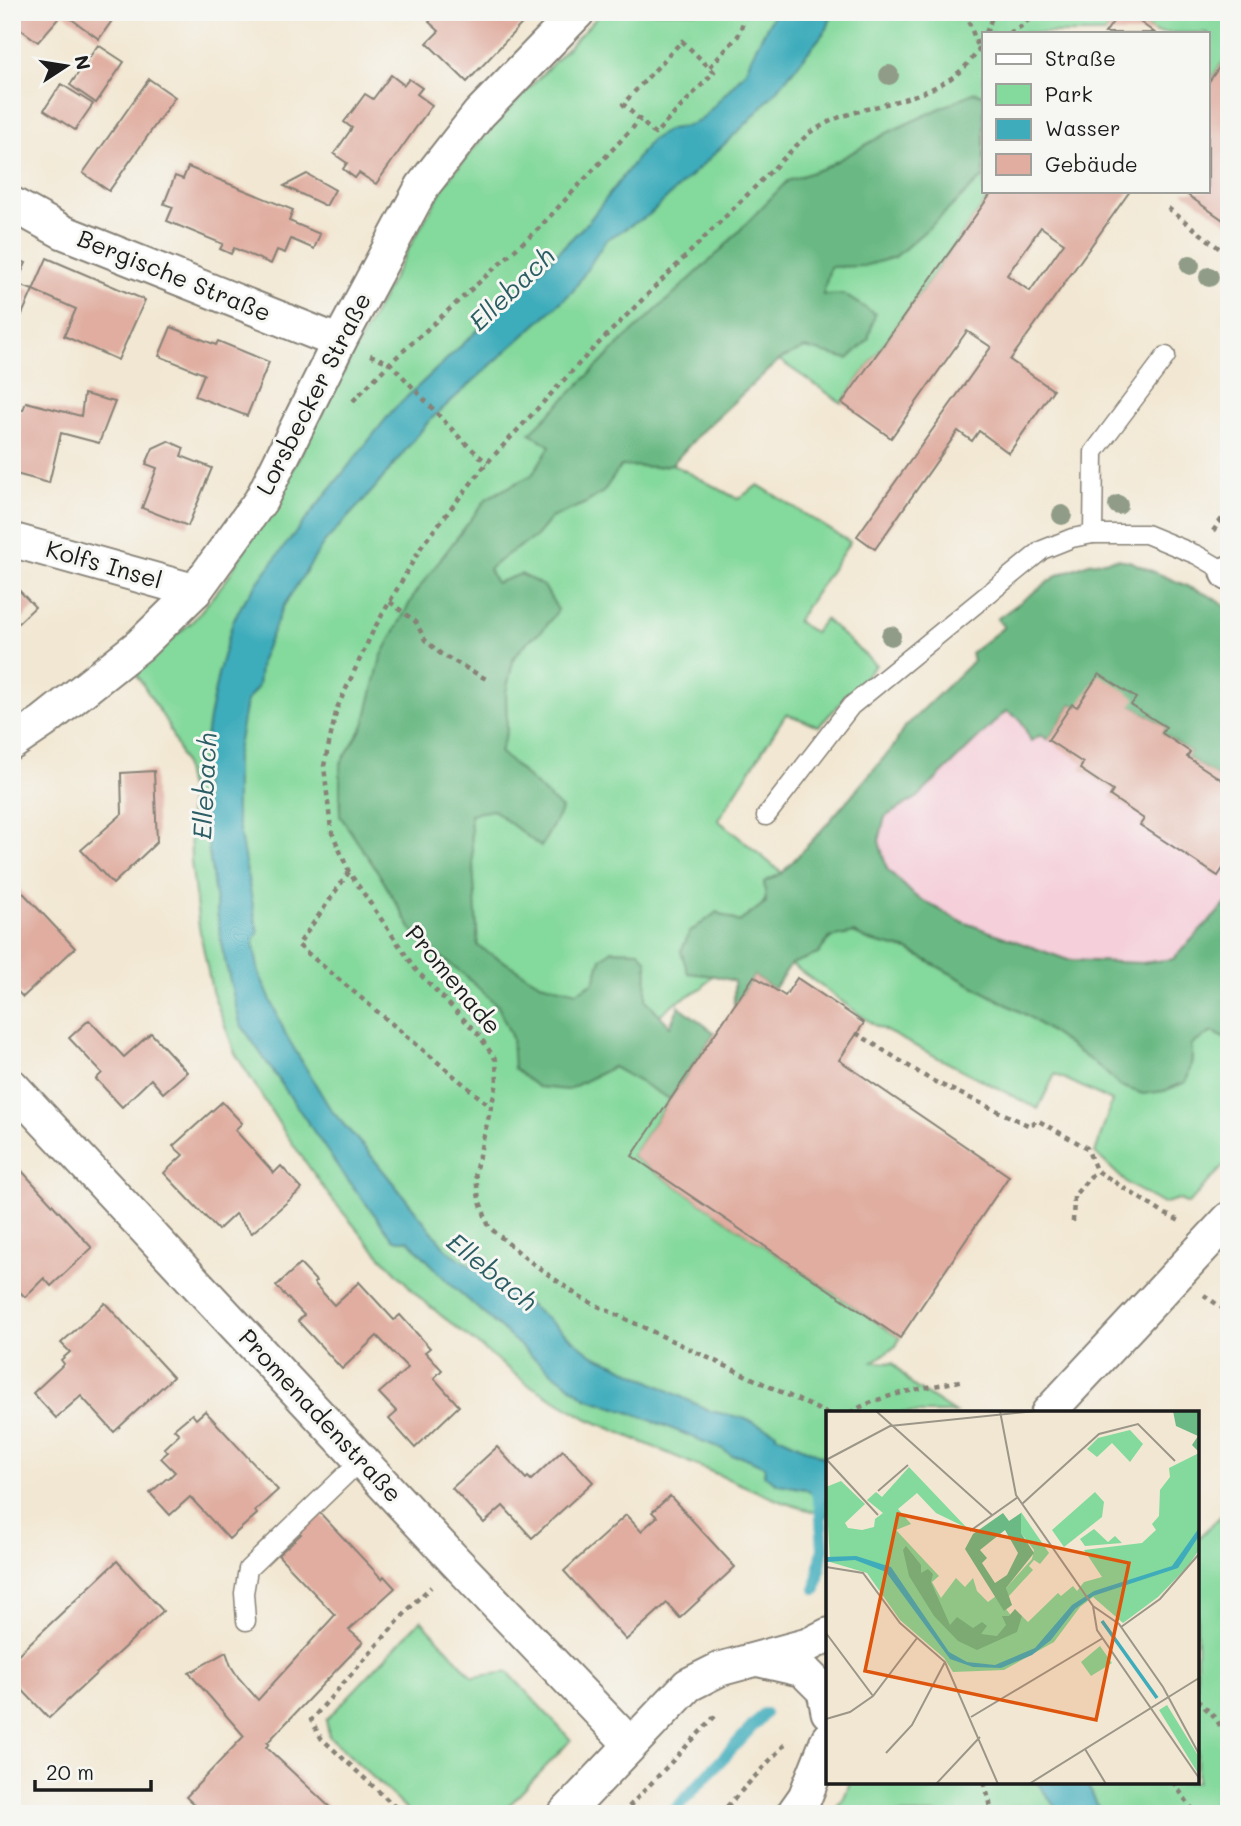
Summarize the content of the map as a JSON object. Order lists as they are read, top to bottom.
{
  "streets": {
    "street": [
      "Bergische Straße",
      "Lorsbecker Straße",
      "Kolfs Insel",
      "Promenadenstraße"
    ],
    "path": ["Promenade"]
  },
  "crossings": [
    ["Bergische Straße", "Lorsbecker Straße"],
    ["Lorsbecker Straße", "Kolfs Insel"]
  ],
  "water": ["Ellebach"],
  "legend": [
    "Straße",
    "Park",
    "Wasser",
    "Gebäude"
  ],
  "scale_bar": "20 m",
  "north": "right"
}
